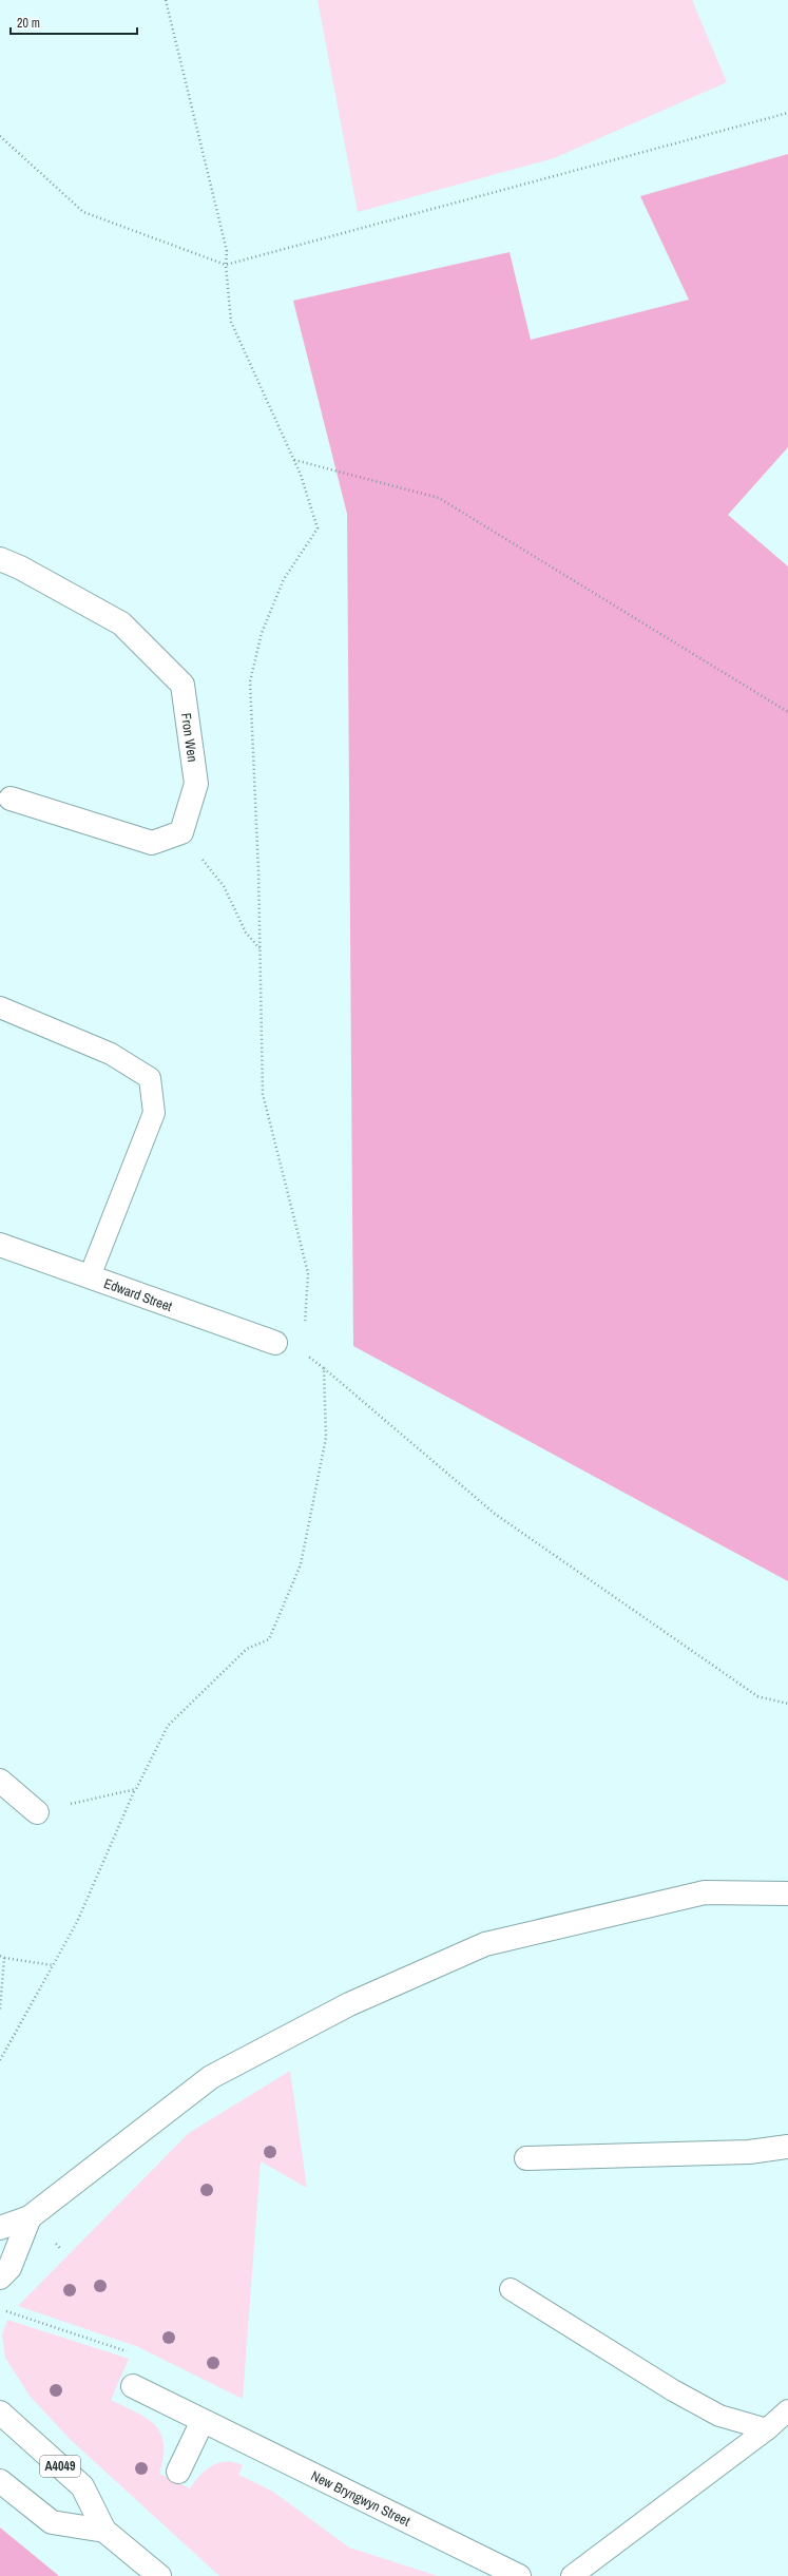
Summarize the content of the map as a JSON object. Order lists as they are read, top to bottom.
{
  "streets": {
    "street": [
      "Fron Wen",
      "Edward Street",
      "A4049",
      "New Bryngwyn Street"
    ]
  },
  "scale_bar": "20 m"
}
